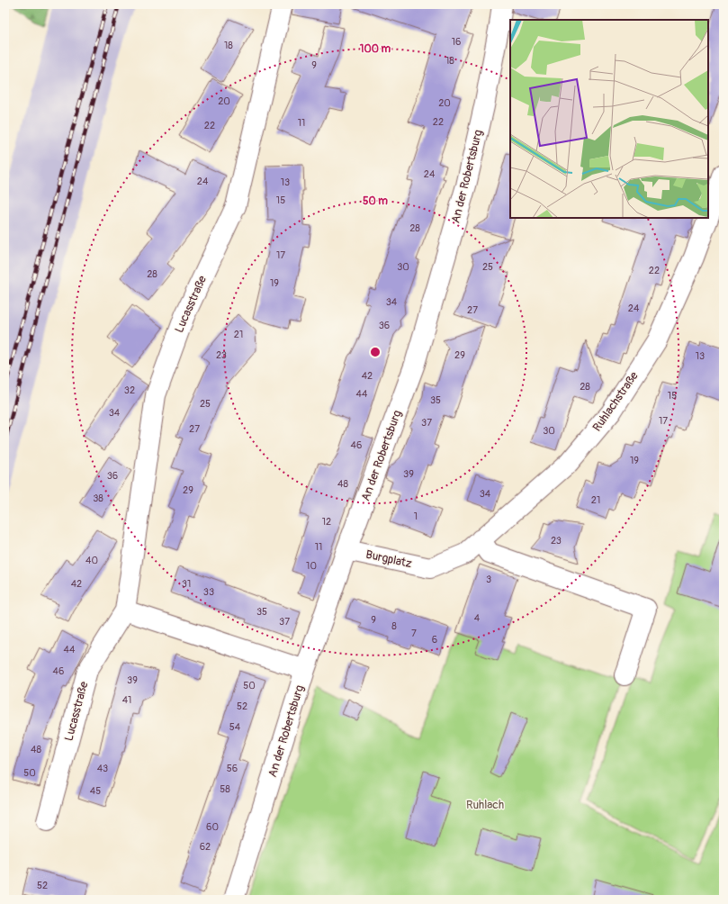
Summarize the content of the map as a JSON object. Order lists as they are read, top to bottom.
{
  "streets": {
    "street": [
      "An der Robertsburg",
      "Lucasstraße",
      "Ruhlachstraße",
      "Burgplatz"
    ]
  },
  "crossings": [
    ["An der Robertsburg", "Burgplatz"],
    ["Ruhlachstraße", "Burgplatz"]
  ],
  "parks": ["Ruhlach"],
  "house_numbers": [
    "16",
    "18",
    "18",
    "9",
    "20",
    "20",
    "22",
    "11",
    "22",
    "24",
    "24",
    "13",
    "15",
    "28",
    "17",
    "30",
    "25",
    "22",
    "28",
    "19",
    "34",
    "24",
    "27",
    "36",
    "21",
    "23",
    "29",
    "13",
    "42",
    "28",
    "32",
    "44",
    "15",
    "35",
    "25",
    "34",
    "17",
    "37",
    "27",
    "30",
    "46",
    "19",
    "39",
    "36",
    "48",
    "29",
    "34",
    "38",
    "21",
    "1",
    "12",
    "23",
    "11",
    "40",
    "10",
    "3",
    "42",
    "31",
    "33",
    "35",
    "4",
    "9",
    "37",
    "8",
    "7",
    "6",
    "44",
    "46",
    "39",
    "50",
    "41",
    "52",
    "54",
    "48",
    "43",
    "56",
    "50",
    "58",
    "45",
    "60",
    "62",
    "52"
  ],
  "rings": ["100 m", "50 m"]
}
